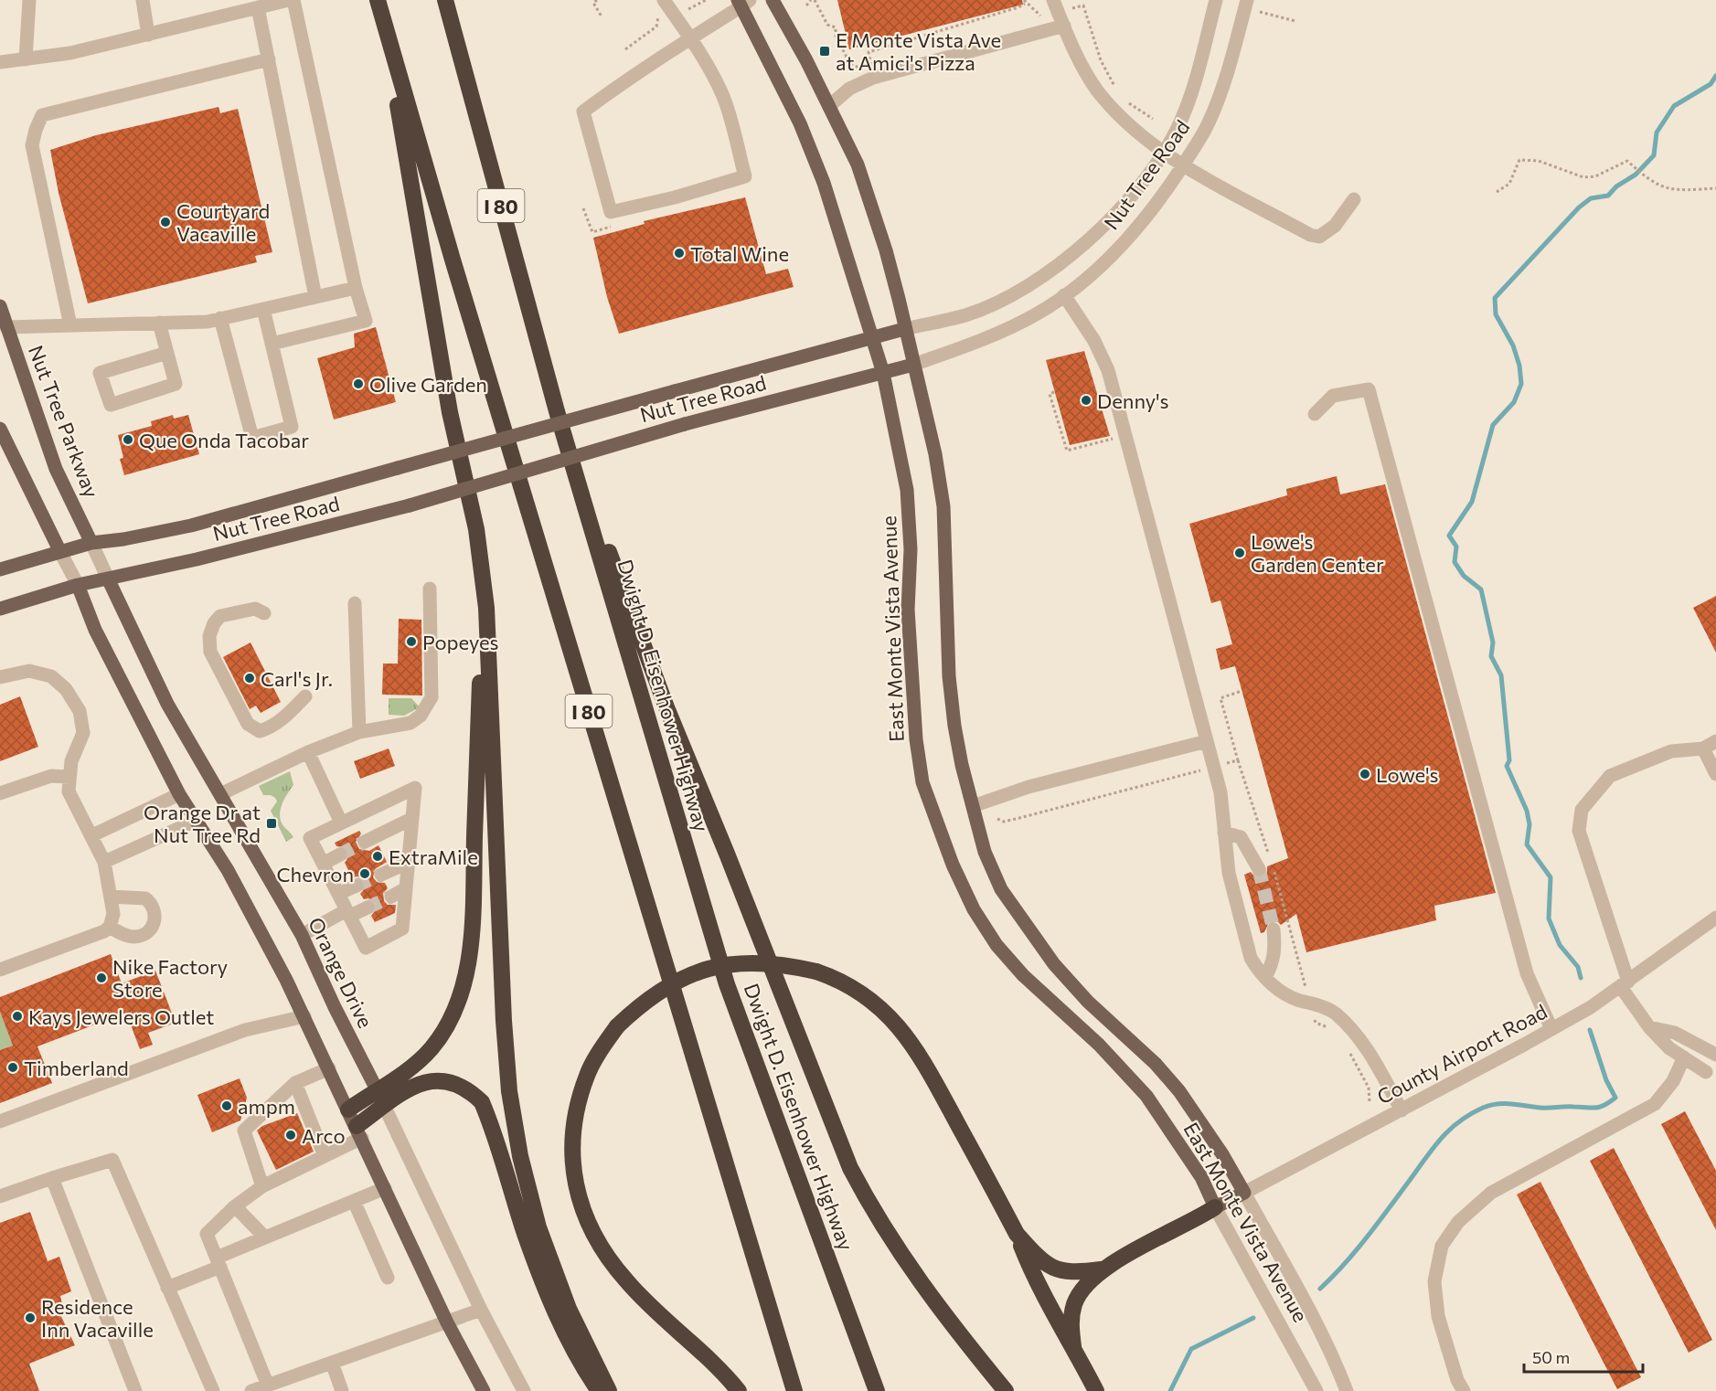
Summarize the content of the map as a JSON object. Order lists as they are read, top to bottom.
{
  "streets": {
    "highway": ["I 80", "Dwight D. Eisenhower Highway"],
    "main road": [
      "Nut Tree Road",
      "Nut Tree Parkway",
      "East Monte Vista Avenue",
      "Orange Drive",
      "County Airport Road"
    ]
  },
  "crossings": [
    ["Nut Tree Road", "Nut Tree Parkway"],
    ["Nut Tree Road", "East Monte Vista Avenue"],
    ["Nut Tree Road", "Orange Drive"],
    ["Nut Tree Parkway", "Orange Drive"],
    ["East Monte Vista Avenue", "County Airport Road"]
  ],
  "places": {
    "transit": ["E Monte Vista Ave at Amici's Pizza", "Orange Dr at Nut Tree Rd"],
    "other": [
      "Courtyard Vacaville",
      "Total Wine",
      "Olive Garden",
      "Denny's",
      "Que Onda Tacobar",
      "Lowe's Garden Center",
      "Popeyes",
      "Carl's Jr.",
      "Lowe's",
      "ExtraMile",
      "Chevron",
      "Nike Factory Store",
      "Kays Jewelers Outlet",
      "Timberland",
      "ampm",
      "Arco",
      "Residence Inn Vacaville"
    ]
  },
  "scale_bar": "50 m"
}
